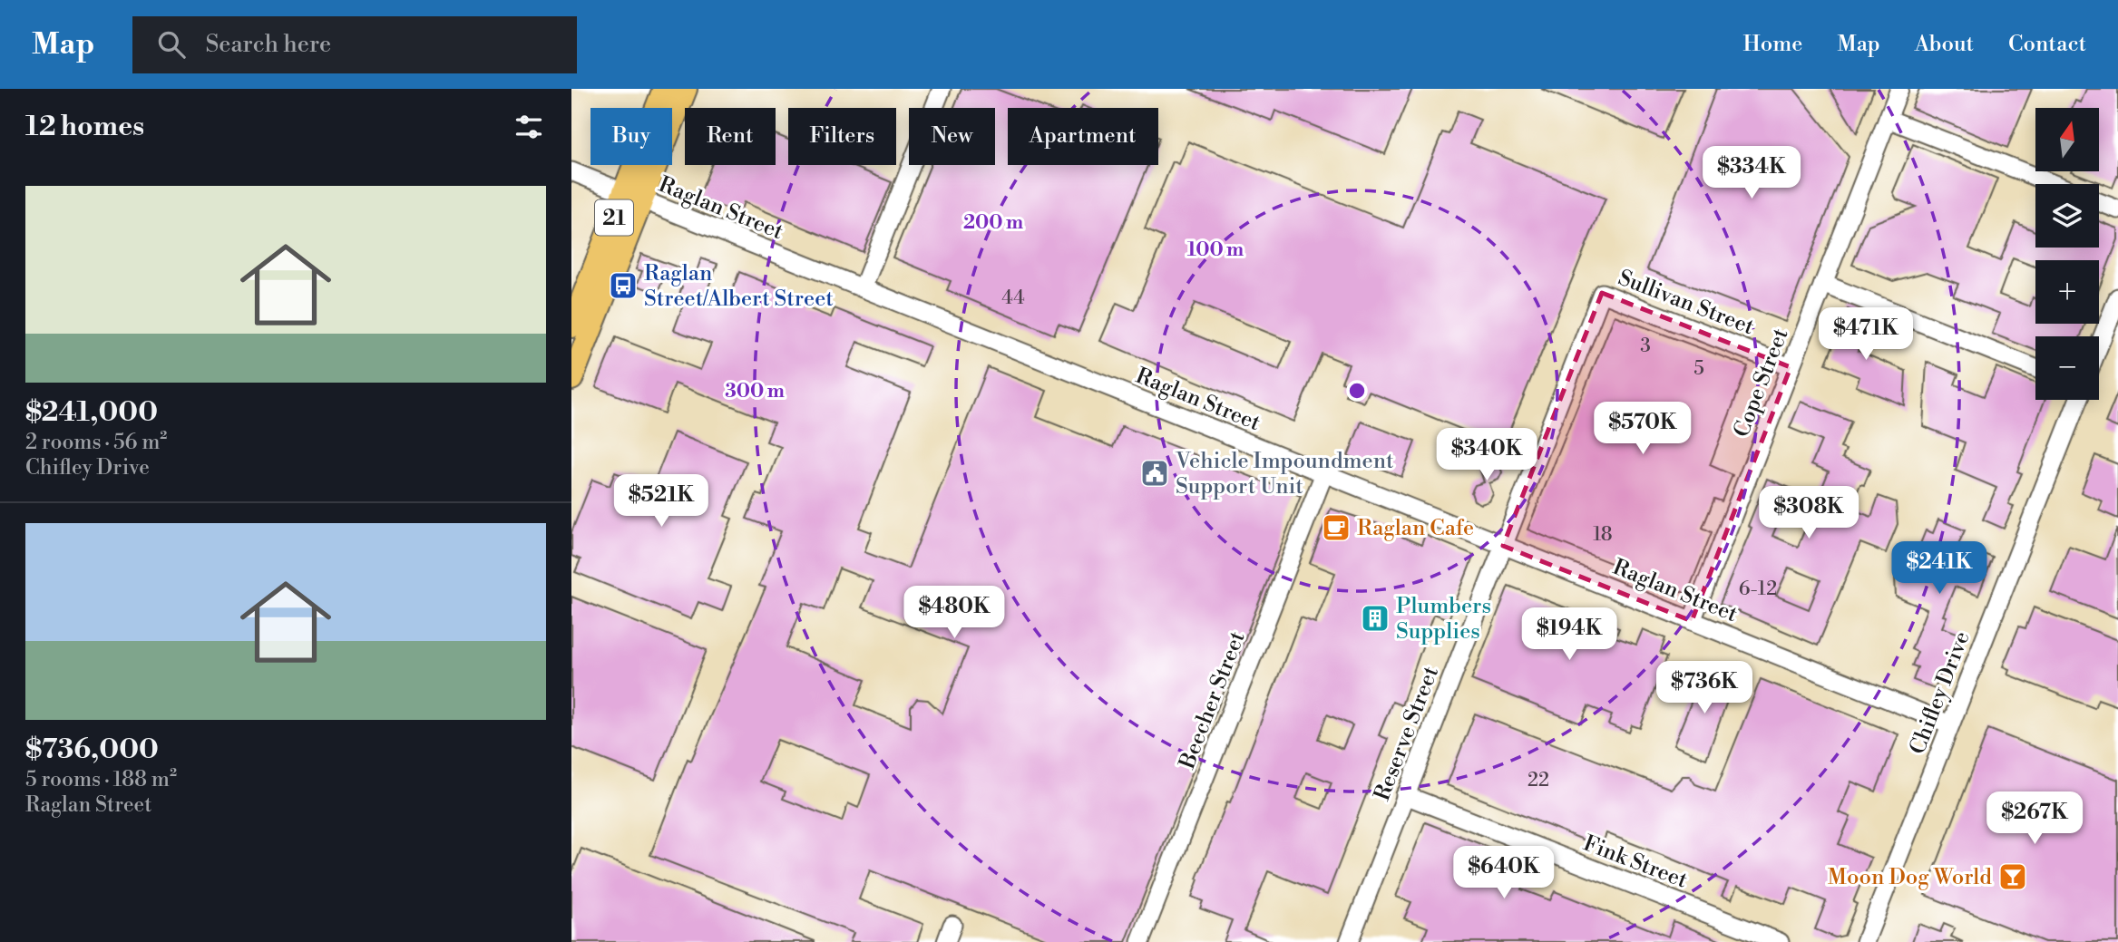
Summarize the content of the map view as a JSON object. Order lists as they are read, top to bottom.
{
  "streets": {
    "main road": ["21"],
    "street": [
      "Raglan Street",
      "Sullivan Street",
      "Cope Street",
      "Chifley Drive",
      "Beecher Street",
      "Reserve Street",
      "Fink Street"
    ]
  },
  "crossings": [
    ["Raglan Street", "21"],
    ["Raglan Street", "Cope Street"],
    ["Raglan Street", "Chifley Drive"],
    ["Raglan Street", "Beecher Street"],
    ["Raglan Street", "Reserve Street"],
    ["Sullivan Street", "Cope Street"],
    ["Sullivan Street", "Reserve Street"],
    ["Reserve Street", "Fink Street"]
  ],
  "places": {
    "bus stop": ["Raglan Street/Albert Street"],
    "public building": ["Vehicle Impoundment Support Unit"],
    "cafe": ["Raglan Cafe"],
    "building": ["Plumbers Supplies"],
    "bar": ["Moon Dog World"]
  },
  "house_numbers": [
    "44",
    "3",
    "5",
    "18",
    "6-12",
    "22"
  ],
  "north": "top",
  "page": {
    "header": "Map",
    "search": "Search here",
    "nav": [
      "Home",
      "Map",
      "About",
      "Contact"
    ],
    "heading": "12 homes",
    "map_buttons": ["+", "−"],
    "chip": [
      "Buy",
      "Rent",
      "Filters",
      "New",
      "Apartment"
    ],
    "price": [
      "$334K",
      "$471K",
      "$570K",
      "$340K",
      "$521K",
      "$308K",
      "$241K",
      "$480K",
      "$194K",
      "$736K",
      "$267K",
      "$640K"
    ],
    "list": [
      {
        "name": "$241,000",
        "note": "2 rooms · 56 m² · Chifley Drive"
      },
      {
        "name": "$736,000",
        "note": "5 rooms · 188 m² · Raglan Street"
      }
    ]
  },
  "rings": ["200 m", "100 m", "300 m"]
}
